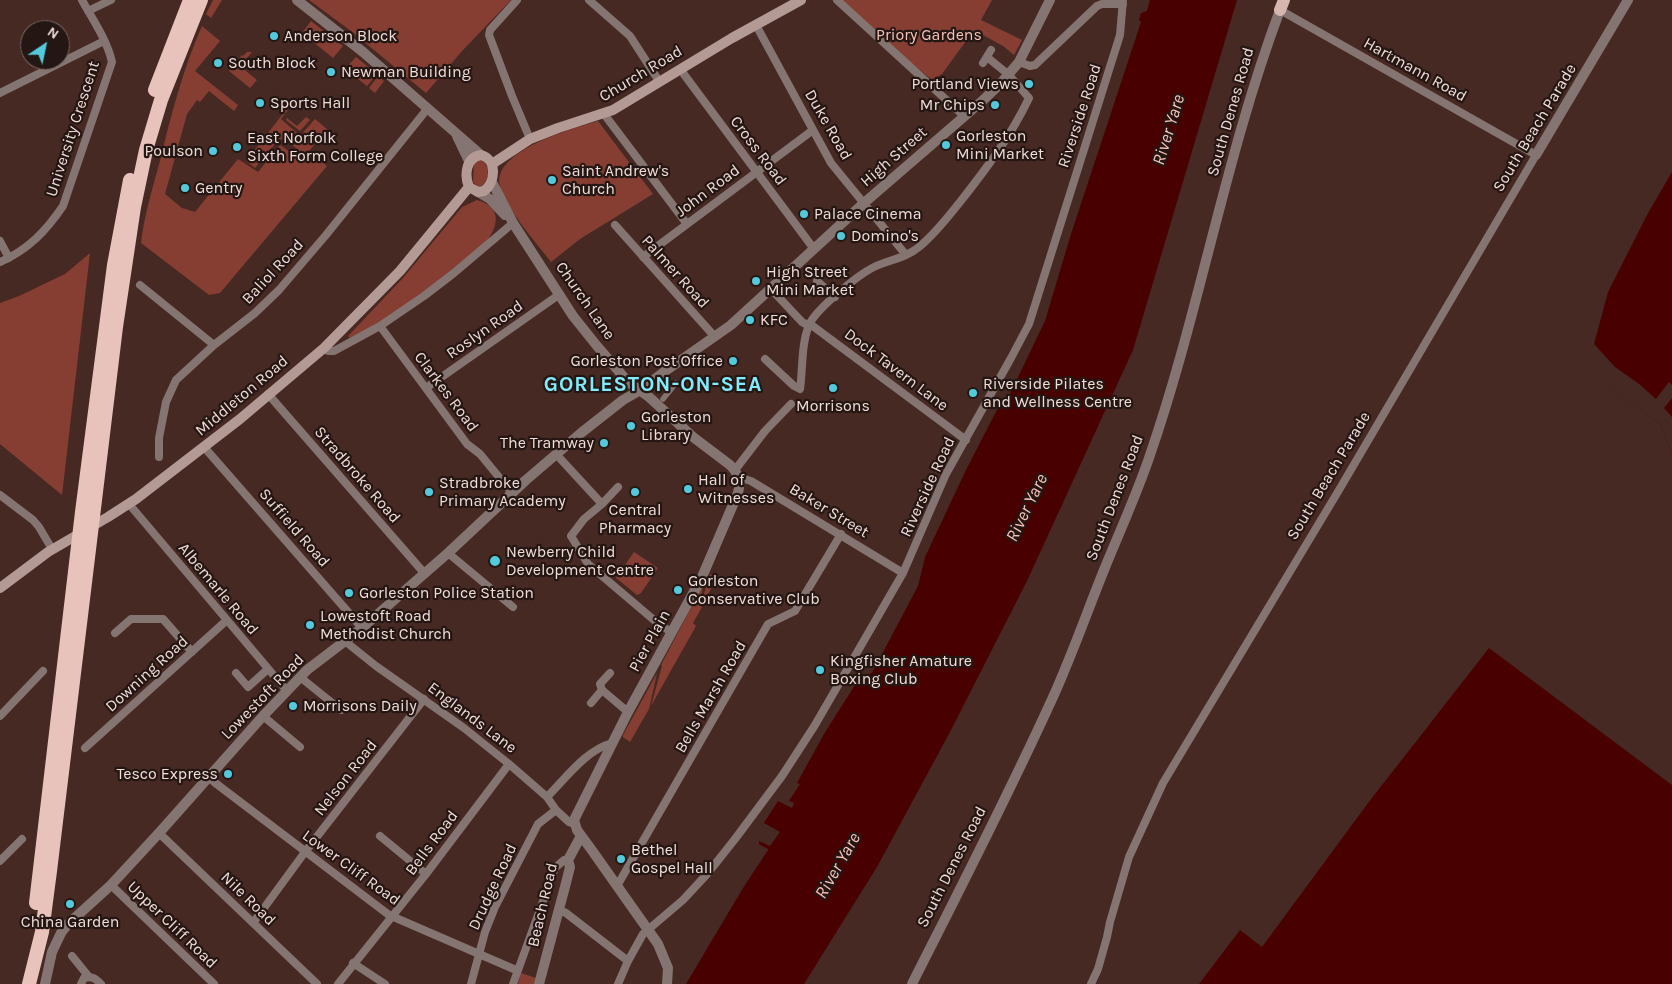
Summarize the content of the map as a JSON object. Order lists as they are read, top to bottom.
{
  "streets": {
    "main road": ["Church Road", "Church Lane", "Middleton Road"],
    "street": [
      "Hartmann Road",
      "South Denes Road",
      "Riverside Road",
      "Duke Road",
      "South Beach Parade",
      "University Crescent",
      "Cross Road",
      "High Street",
      "John Road",
      "Baliol Road",
      "Palmer Road",
      "Roslyn Road",
      "Dock Tavern Lane",
      "Clarkes Road",
      "Stradbroke Road",
      "Baker Street",
      "Suffield Road",
      "Albemarle Road",
      "Pier Plain",
      "Downing Road",
      "Lowestoft Road",
      "Bells Marsh Road",
      "Englands Lane",
      "Nelson Road",
      "Bells Road",
      "Lower Cliff Road",
      "Drudge Road",
      "Nile Road",
      "Beach Road",
      "Upper Cliff Road"
    ]
  },
  "crossings": [
    ["Hartmann Road", "South Denes Road"],
    ["Hartmann Road", "South Beach Parade"],
    ["Church Road", "Duke Road"],
    ["Church Road", "Cross Road"],
    ["Church Road", "Church Lane"],
    ["Church Road", "Middleton Road"],
    ["Riverside Road", "Dock Tavern Lane"],
    ["Riverside Road", "Baker Street"],
    ["Duke Road", "High Street"],
    ["Duke Road", "John Road"],
    ["Cross Road", "High Street"],
    ["Cross Road", "John Road"],
    ["High Street", "Palmer Road"],
    ["High Street", "Church Lane"],
    ["High Street", "Dock Tavern Lane"],
    ["High Street", "Baker Street"],
    ["High Street", "Lowestoft Road"],
    ["John Road", "Palmer Road"],
    ["Church Lane", "Roslyn Road"],
    ["Church Lane", "Middleton Road"],
    ["Church Lane", "Baker Street"],
    ["Church Lane", "Lowestoft Road"],
    ["Roslyn Road", "Clarkes Road"],
    ["Clarkes Road", "Lowestoft Road"],
    ["Middleton Road", "Stradbroke Road"],
    ["Middleton Road", "Suffield Road"],
    ["Middleton Road", "Albemarle Road"],
    ["Stradbroke Road", "Lowestoft Road"],
    ["Baker Street", "Pier Plain"],
    ["Baker Street", "Lowestoft Road"],
    ["Baker Street", "Bells Marsh Road"],
    ["Suffield Road", "Lowestoft Road"],
    ["Albemarle Road", "Downing Road"],
    ["Albemarle Road", "Lowestoft Road"],
    ["Pier Plain", "Englands Lane"],
    ["Lowestoft Road", "Englands Lane"],
    ["Lowestoft Road", "Lower Cliff Road"],
    ["Lowestoft Road", "Nile Road"],
    ["Lowestoft Road", "Upper Cliff Road"],
    ["Englands Lane", "Nelson Road"],
    ["Englands Lane", "Bells Road"],
    ["Englands Lane", "Drudge Road"],
    ["Nelson Road", "Lower Cliff Road"],
    ["Nelson Road", "Nile Road"],
    ["Bells Road", "Lower Cliff Road"],
    ["Lower Cliff Road", "Drudge Road"]
  ],
  "districts": ["GORLESTON-ON-SEA"],
  "water": ["River Yare"],
  "parks": ["Priory Gardens"],
  "places": [
    "Anderson Block",
    "South Block",
    "Newman Building",
    "Portland Views",
    "Sports Hall",
    "Mr Chips",
    "Gorleston Mini Market",
    "East Norfolk Sixth Form College",
    "Poulson",
    "Saint Andrew's Church",
    "Gentry",
    "Palace Cinema",
    "Domino's",
    "High Street Mini Market",
    "KFC",
    "Gorleston Post Office",
    "Morrisons",
    "Riverside Pilates and Wellness Centre",
    "Gorleston Library",
    "The Tramway",
    "Hall of Witnesses",
    "Stradbroke Primary Academy",
    "Central Pharmacy",
    "Newberry Child Development Centre",
    "Gorleston Conservative Club",
    "Gorleston Police Station",
    "Lowestoft Road Methodist Church",
    "Kingfisher Amature Boxing Club",
    "Morrisons Daily",
    "Tesco Express",
    "Bethel Gospel Hall",
    "China Garden"
  ],
  "north": "top right"
}
